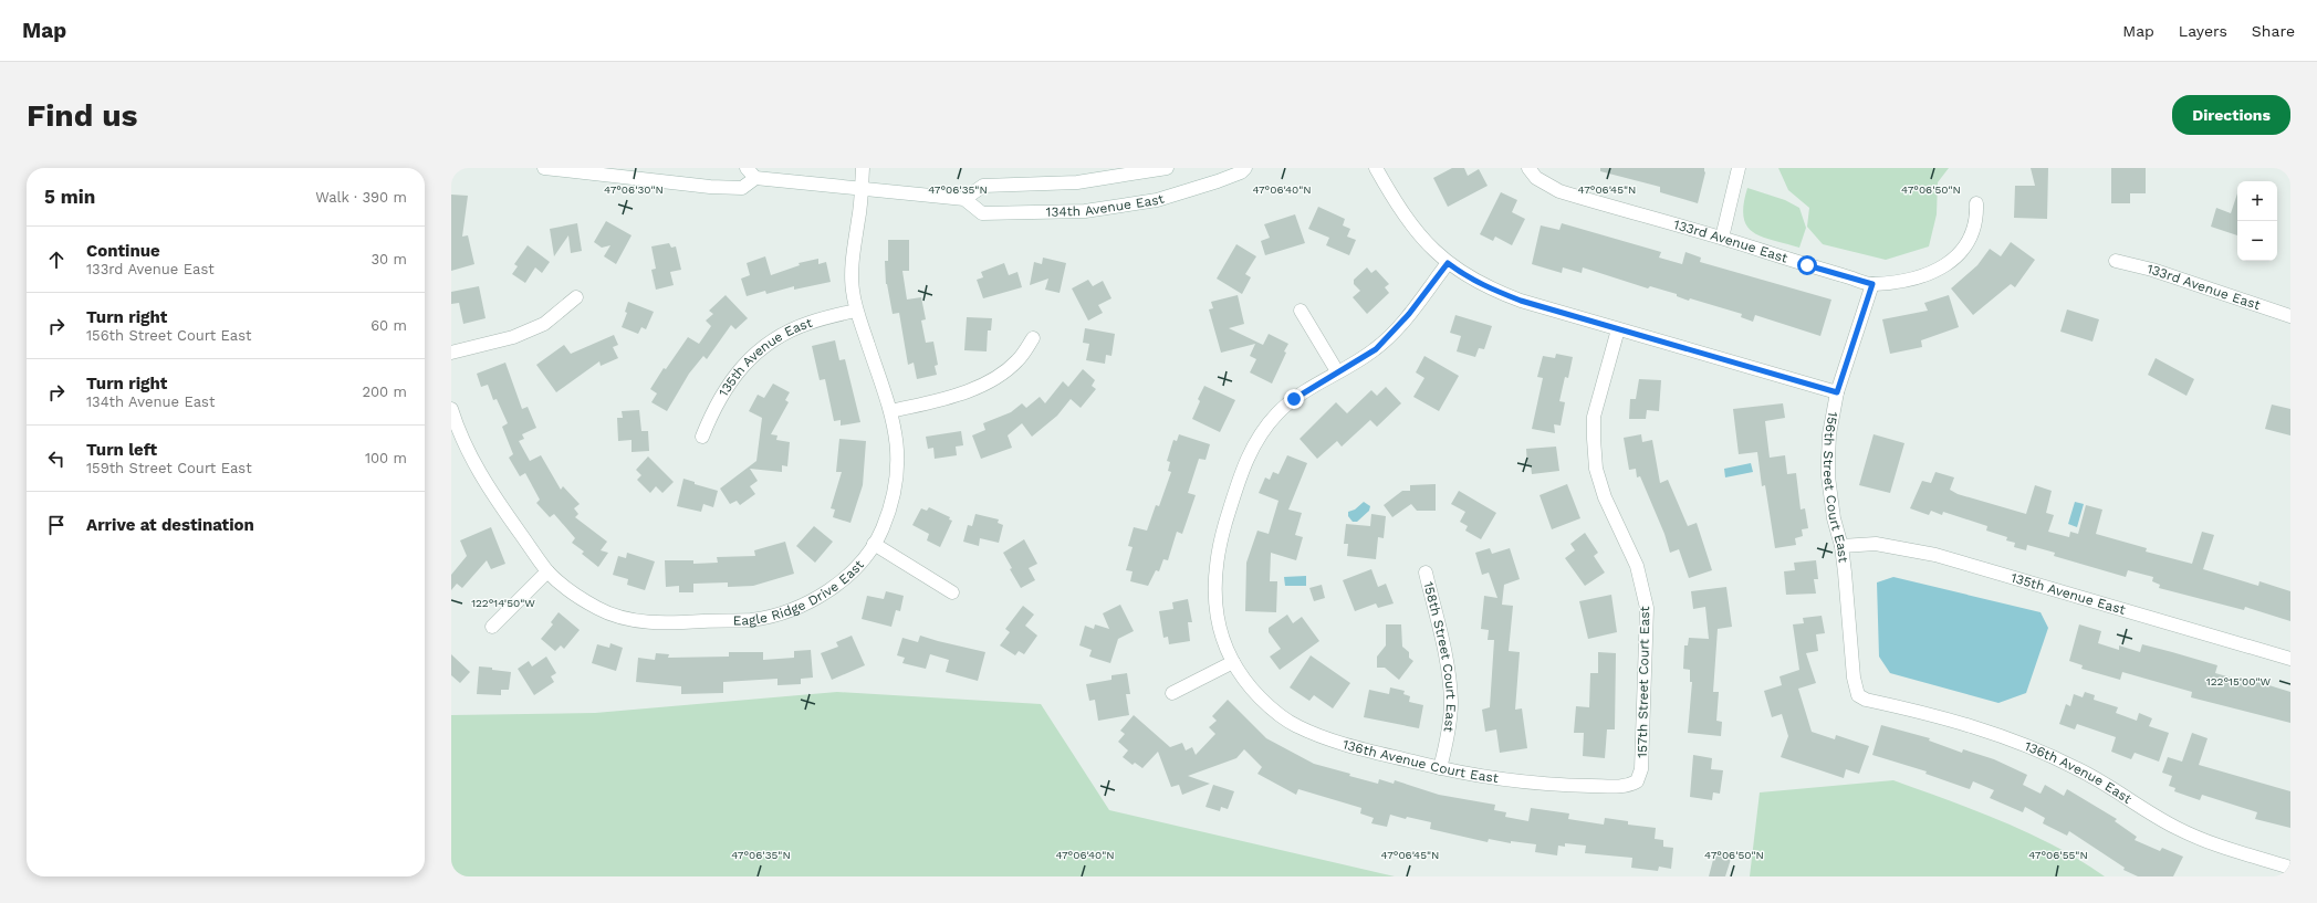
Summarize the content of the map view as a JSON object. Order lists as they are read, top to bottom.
{
  "streets": {
    "street": [
      "134th Avenue East",
      "133rd Avenue East",
      "135th Avenue East",
      "156th Street Court East",
      "Eagle Ridge Drive East",
      "158th Street Court East",
      "157th Street Court East",
      "136th Avenue Court East",
      "136th Avenue East"
    ]
  },
  "crossings": [
    ["133rd Avenue East", "156th Street Court East"],
    ["135th Avenue East", "156th Street Court East"],
    ["135th Avenue East", "Eagle Ridge Drive East"],
    ["156th Street Court East", "136th Avenue East"],
    ["158th Street Court East", "136th Avenue Court East"],
    ["157th Street Court East", "136th Avenue Court East"]
  ],
  "page": {
    "header": "Map",
    "nav": ["Map", "Layers", "Share"],
    "buttons": "Directions",
    "title": "Find us",
    "heading": ["5 min", "Walk · 390 m"],
    "map_buttons": ["+", "−"],
    "list": [
      ["Continue", "133rd Avenue East", "30 m"],
      ["Turn right", "156th Street Court East", "60 m"],
      ["Turn right", "134th Avenue East", "200 m"],
      ["Turn left", "159th Street Court East", "100 m"],
      "Arrive at destination"
    ]
  },
  "coordinates": [
    "47°06'30\"N",
    "47°06'35\"N",
    "47°06'40\"N",
    "47°06'45\"N",
    "47°06'50\"N",
    "122°14'50\"W",
    "122°15'00\"W",
    "47°06'55\"N"
  ]
}
